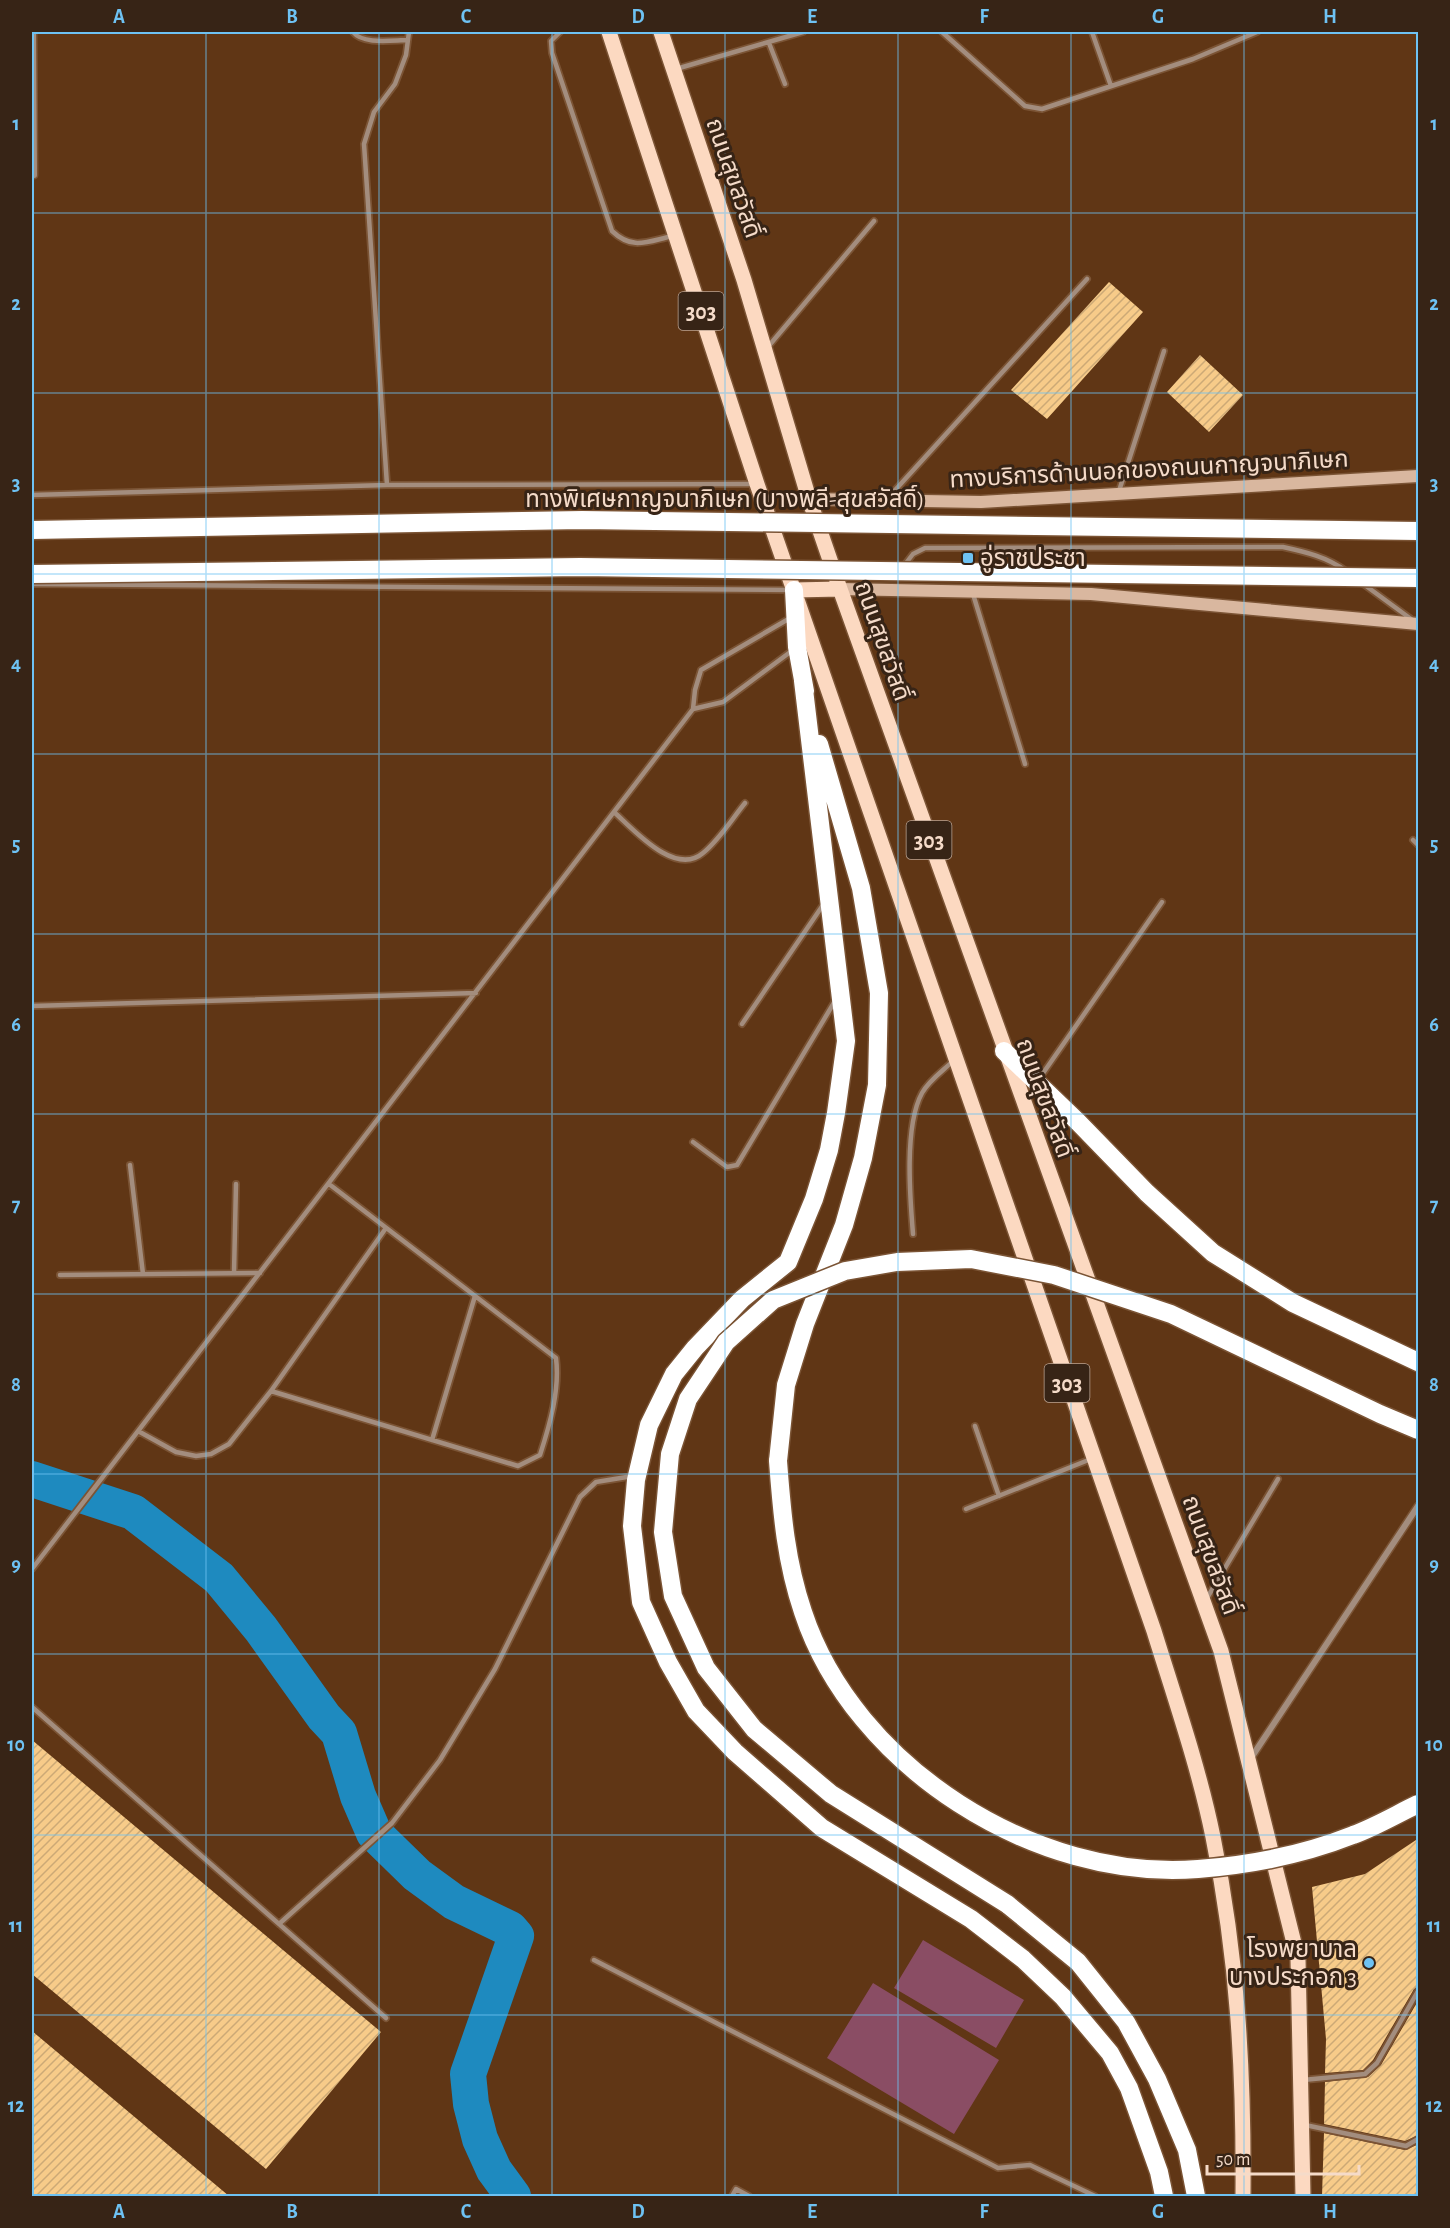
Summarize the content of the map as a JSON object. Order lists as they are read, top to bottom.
{
  "streets": {
    "highway": ["ทางพิเศษกาญจนาภิเษก (บางพลี-สุขสวัสดิ์)"],
    "main road": ["ถนนสุขสวัสดิ์", "303", "ทางบริการด้านนอกของถนนกาญจนาภิเษก"]
  },
  "crossings": [
    ["ถนนสุขสวัสดิ์", "ทางบริการด้านนอกของถนนกาญจนาภิเษก"]
  ],
  "places": {
    "transit": ["อู่ราชประชา"],
    "other": ["โรงพยาบาล บางประกอก 3"]
  },
  "scale_bar": "50 m",
  "grid": {
    "columns": [
      "A",
      "B",
      "C",
      "D",
      "E",
      "F",
      "G",
      "H"
    ],
    "rows": [
      "1",
      "2",
      "3",
      "4",
      "5",
      "6",
      "7",
      "8",
      "9",
      "10",
      "11",
      "12"
    ]
  }
}
